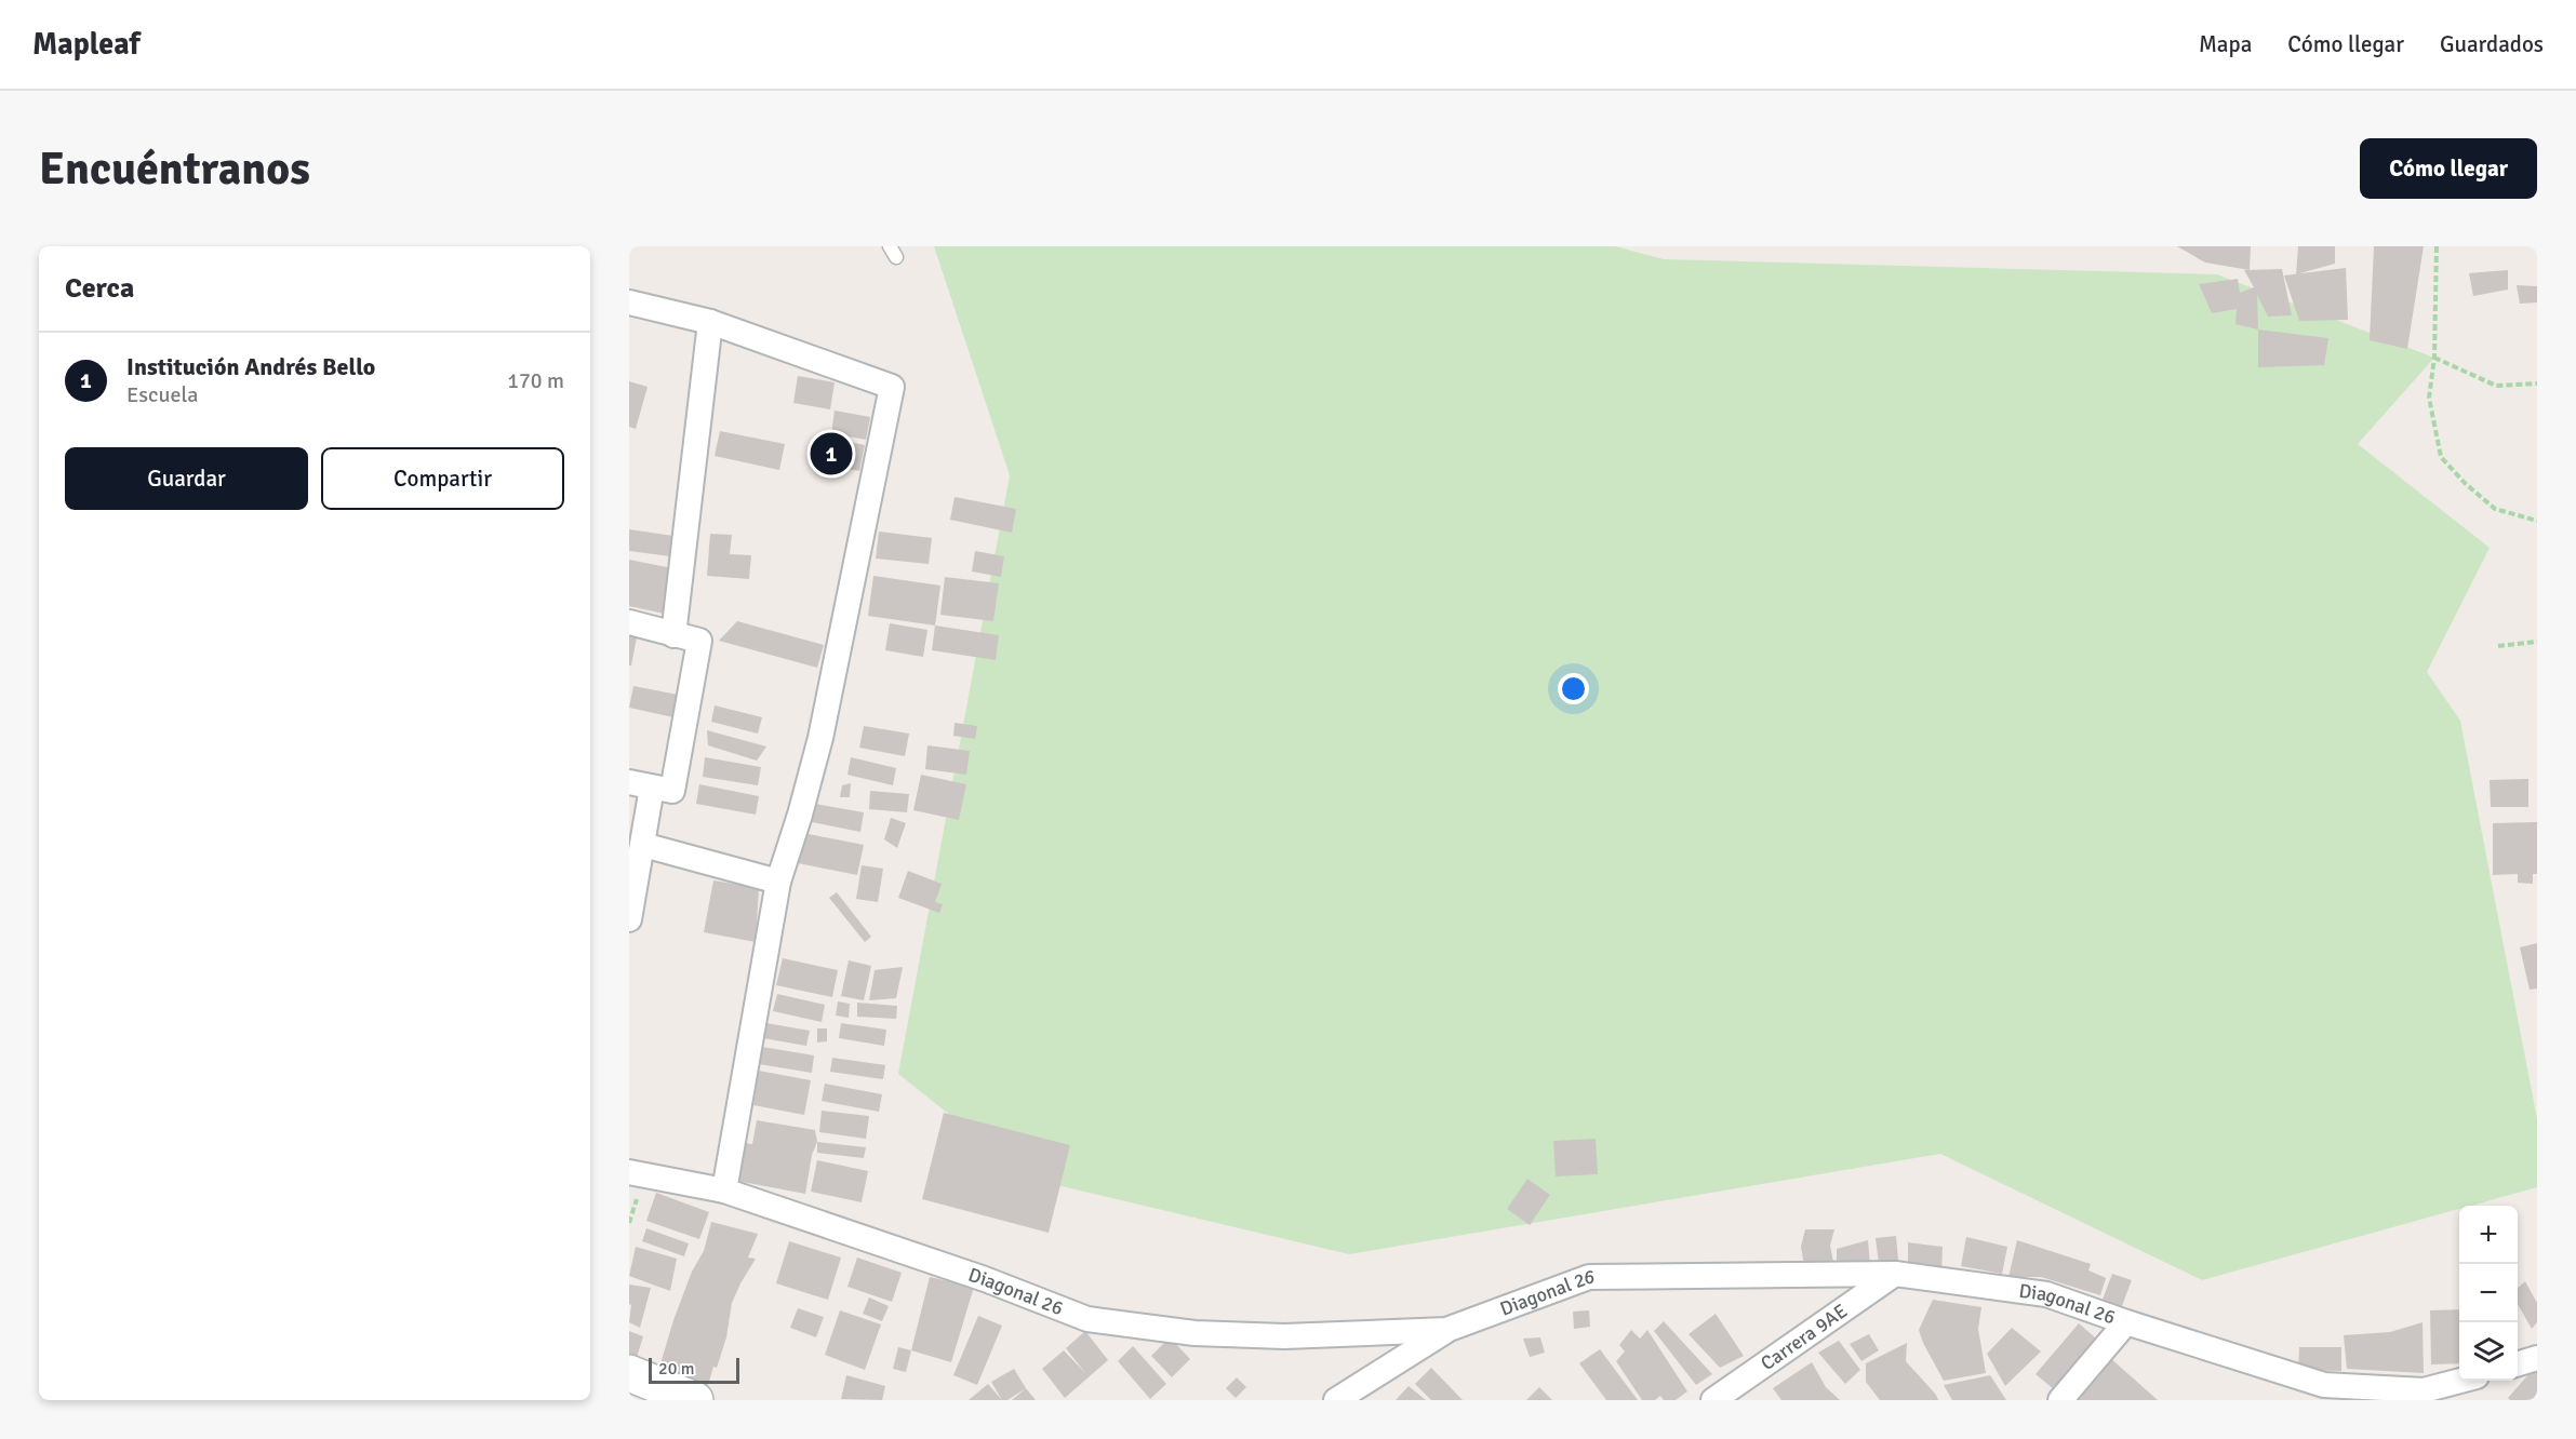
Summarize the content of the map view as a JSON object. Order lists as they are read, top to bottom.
{
  "streets": {
    "street": ["Diagonal 26", "Carrera 9AE"]
  },
  "crossings": [
    ["Diagonal 26", "Carrera 9AE"]
  ],
  "scale_bar": "20 m",
  "page": {
    "header": "Mapleaf",
    "nav": ["Mapa", "Cómo llegar", "Guardados"],
    "buttons": [
      "Cómo llegar",
      ["Guardar", "Compartir"]
    ],
    "title": "Encuéntranos",
    "heading": "Cerca",
    "list": [
      {
        "mark": "1",
        "name": "Institución Andrés Bello",
        "note": "Escuela",
        "value": "170 m"
      }
    ],
    "pins": "1",
    "map_buttons": ["+", "−"],
    "scale": "20 m"
  }
}
